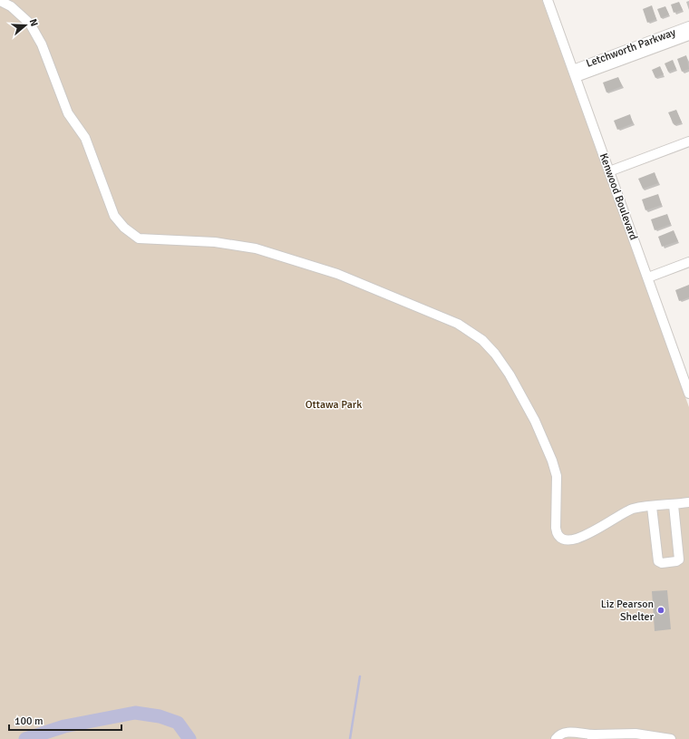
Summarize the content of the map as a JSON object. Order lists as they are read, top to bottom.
{
  "streets": {
    "street": ["Letchworth Parkway", "Kenwood Boulevard"]
  },
  "crossings": [
    ["Letchworth Parkway", "Kenwood Boulevard"]
  ],
  "parks": ["Ottawa Park"],
  "places": ["Liz Pearson Shelter"],
  "scale_bar": "100 m",
  "north": "right"
}
